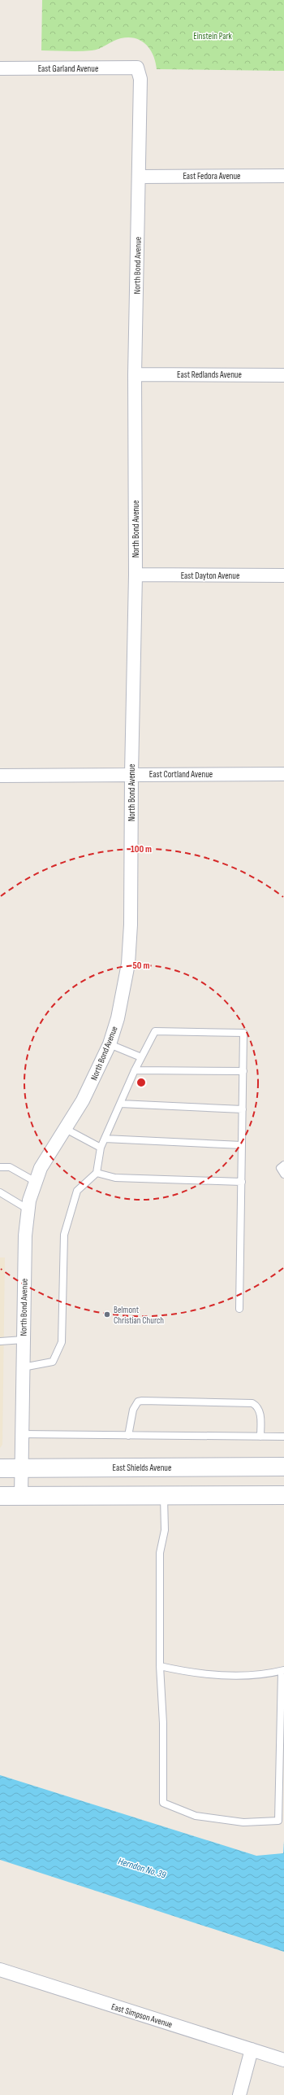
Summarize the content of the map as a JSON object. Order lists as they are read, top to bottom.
{
  "streets": {
    "main road": ["East Shields Avenue"],
    "street": [
      "East Garland Avenue",
      "East Fedora Avenue",
      "North Bond Avenue",
      "East Redlands Avenue",
      "East Dayton Avenue",
      "East Cortland Avenue",
      "East Simpson Avenue"
    ]
  },
  "crossings": [
    ["East Garland Avenue", "North Bond Avenue"],
    ["East Fedora Avenue", "North Bond Avenue"],
    ["North Bond Avenue", "East Redlands Avenue"],
    ["North Bond Avenue", "East Dayton Avenue"],
    ["North Bond Avenue", "East Cortland Avenue"],
    ["North Bond Avenue", "East Shields Avenue"]
  ],
  "water": ["Herndon No. 39"],
  "parks": ["Einstein Park"],
  "places": ["Belmont Christian Church"],
  "rings": ["100 m", "50 m"]
}
